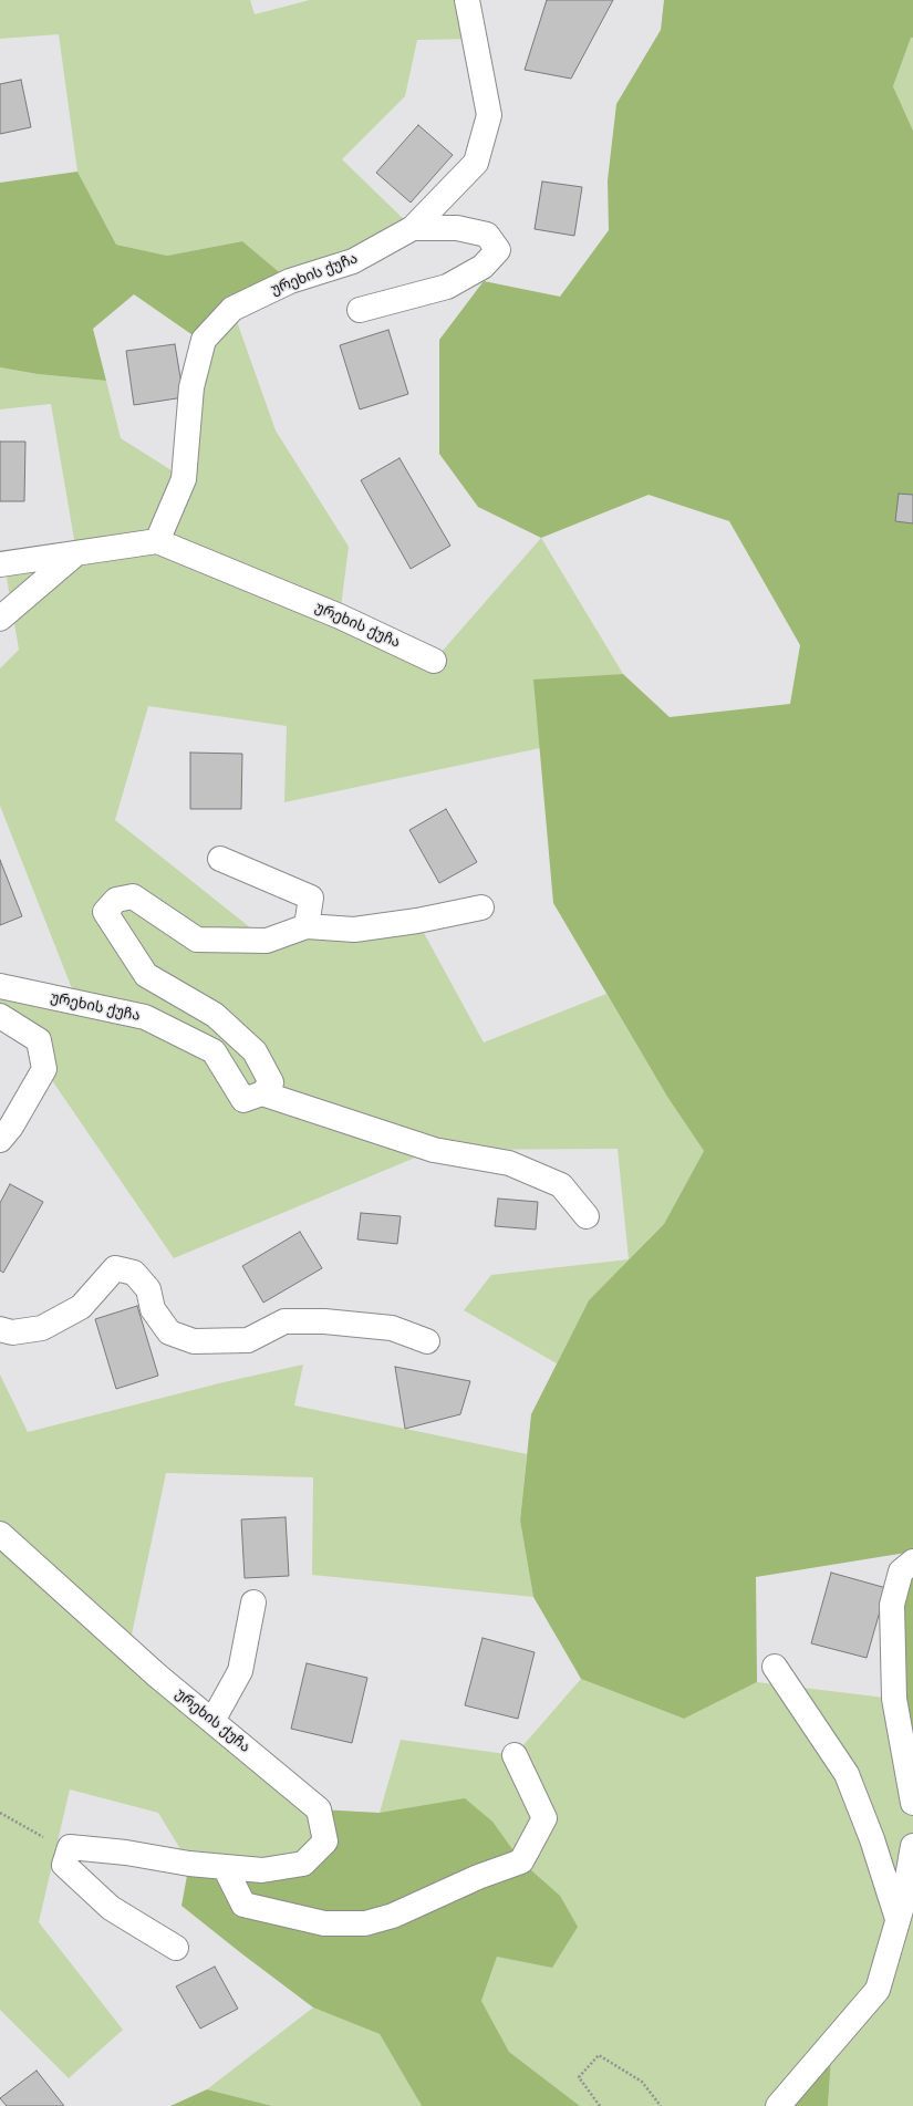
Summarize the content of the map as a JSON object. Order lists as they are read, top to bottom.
{
  "streets": {
    "street": ["ურეხის ქუჩა"]
  }
}
